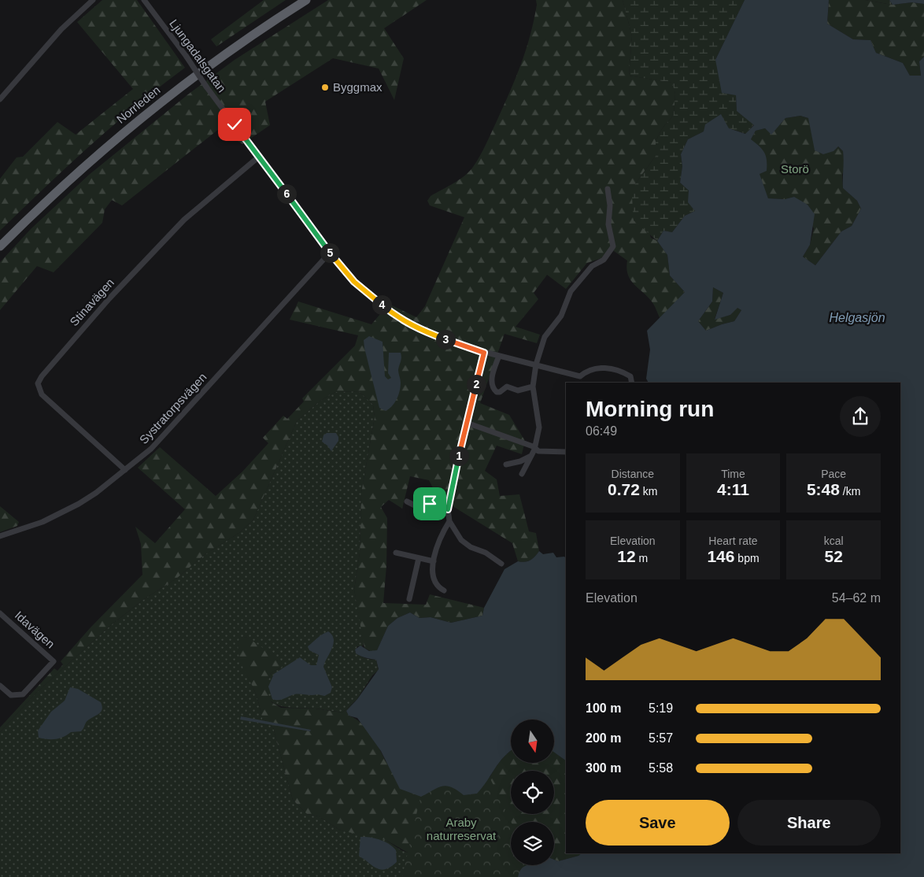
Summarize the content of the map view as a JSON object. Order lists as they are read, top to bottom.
{
  "streets": {
    "highway": ["Norrleden"],
    "street": [
      "Ljungadalsgatan",
      "Stinavägen",
      "Systratorpsvägen",
      "Idavägen"
    ]
  },
  "crossings": [
    ["Ljungadalsgatan", "Stinavägen"],
    ["Ljungadalsgatan", "Systratorpsvägen"],
    ["Stinavägen", "Systratorpsvägen"]
  ],
  "water": ["Helgasjön"],
  "parks": ["Storö", "Araby naturreservat"],
  "places": ["Byggmax"],
  "north": "bottom",
  "page": {
    "pins": [
      "6",
      "5",
      "4",
      "3",
      "2",
      "1"
    ],
    "heading": ["Morning run", "06:49"],
    "stats": [
      ["Distance", "0.72 km"],
      ["Time", "4:11"],
      ["Pace", "5:48 /km"],
      ["Elevation", "12 m"],
      ["Heart rate", "146 bpm"],
      ["kcal", "52"]
    ],
    "chart": ["Elevation", "54–62 m"],
    "list": [
      {
        "name": "100 m",
        "note": "5:19"
      },
      {
        "name": "200 m",
        "note": "5:57"
      },
      {
        "name": "300 m",
        "note": "5:58"
      }
    ],
    "buttons": ["Save", "Share"]
  }
}
